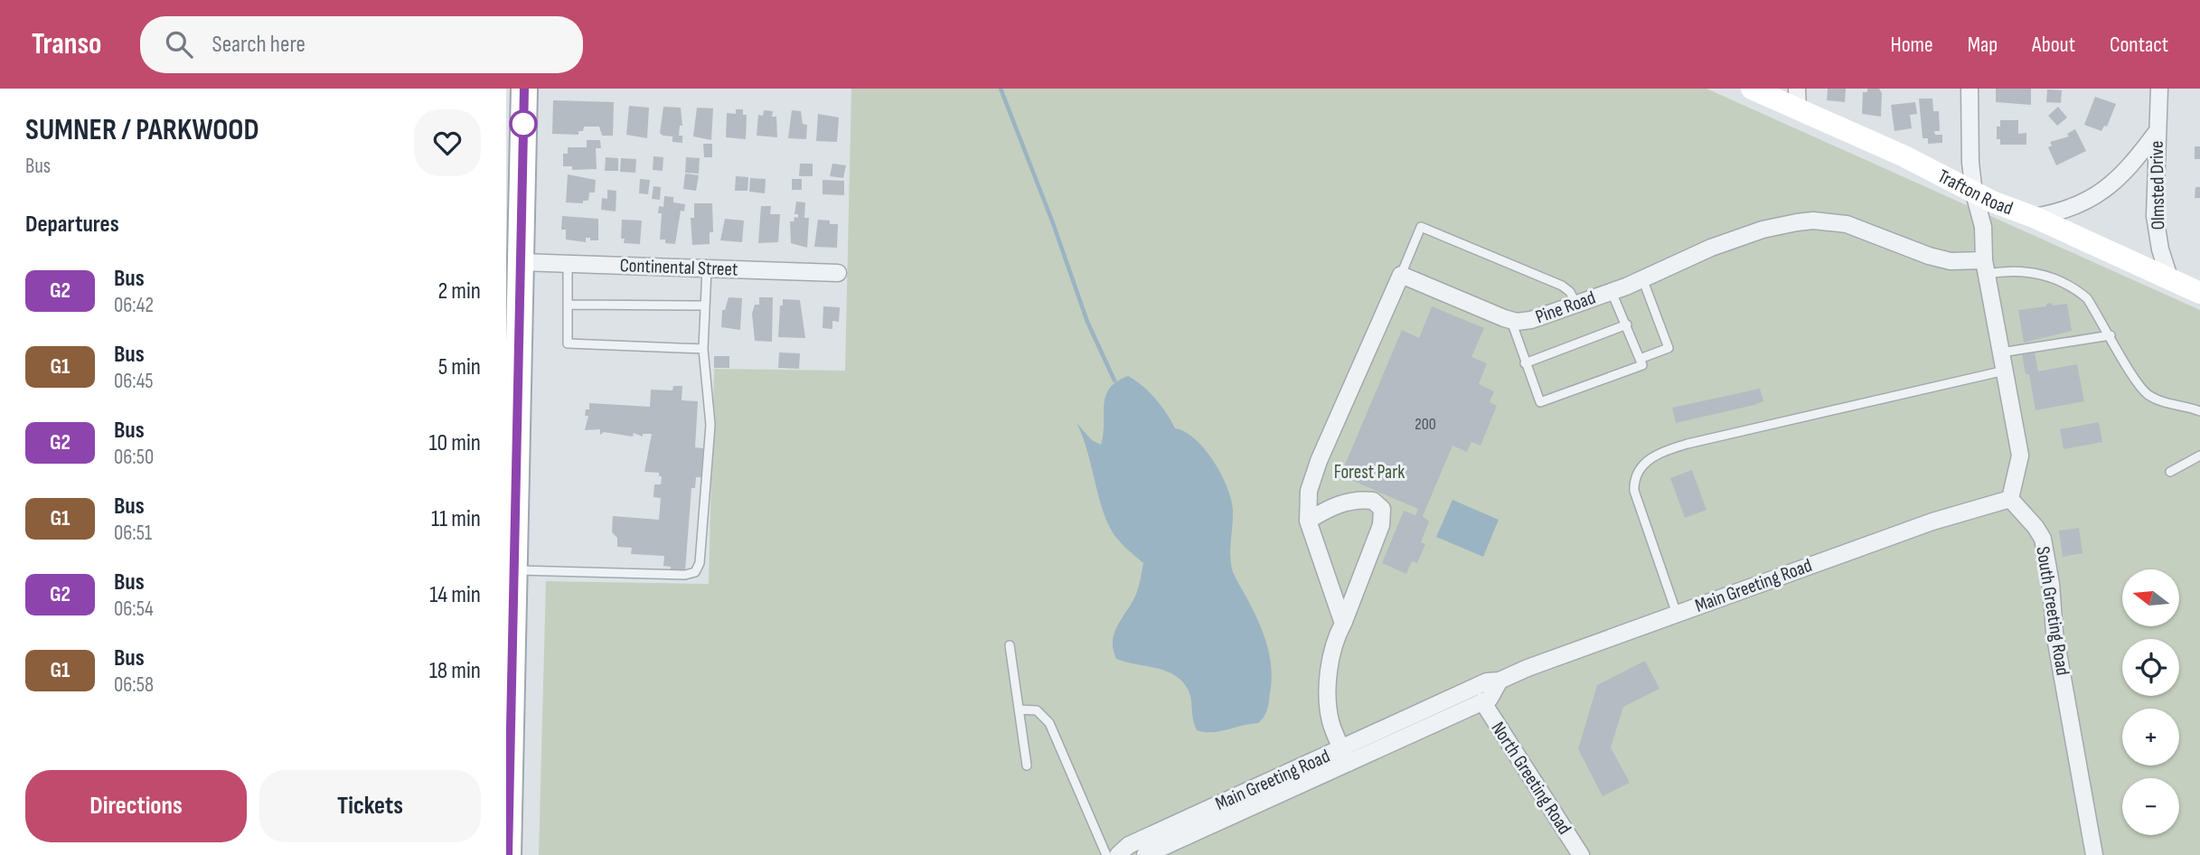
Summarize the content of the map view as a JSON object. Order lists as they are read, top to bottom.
{
  "streets": {
    "street": [
      "Olmsted Drive",
      "Trafton Road",
      "Continental Street",
      "Pine Road",
      "Main Greeting Road",
      "South Greeting Road",
      "North Greeting Road"
    ]
  },
  "crossings": [
    ["Olmsted Drive", "Trafton Road"],
    ["Main Greeting Road", "South Greeting Road"],
    ["Main Greeting Road", "North Greeting Road"]
  ],
  "parks": ["Forest Park"],
  "lines": ["bus line G2"],
  "house_numbers": ["200"],
  "north": "left",
  "page": {
    "header": "Transo",
    "search": "Search here",
    "nav": [
      "Home",
      "Map",
      "About",
      "Contact"
    ],
    "heading": [
      ["SUMNER / PARKWOOD", "Bus"],
      "Departures"
    ],
    "list": [
      {
        "mark": "G2",
        "name": "Bus",
        "note": "06:42",
        "value": "2 min"
      },
      {
        "mark": "G1",
        "name": "Bus",
        "note": "06:45",
        "value": "5 min"
      },
      {
        "mark": "G2",
        "name": "Bus",
        "note": "06:50",
        "value": "10 min"
      },
      {
        "mark": "G1",
        "name": "Bus",
        "note": "06:51",
        "value": "11 min"
      },
      {
        "mark": "G2",
        "name": "Bus",
        "note": "06:54",
        "value": "14 min"
      },
      {
        "mark": "G1",
        "name": "Bus",
        "note": "06:58",
        "value": "18 min"
      }
    ],
    "map_buttons": ["+", "−"],
    "buttons": ["Directions", "Tickets"]
  }
}
